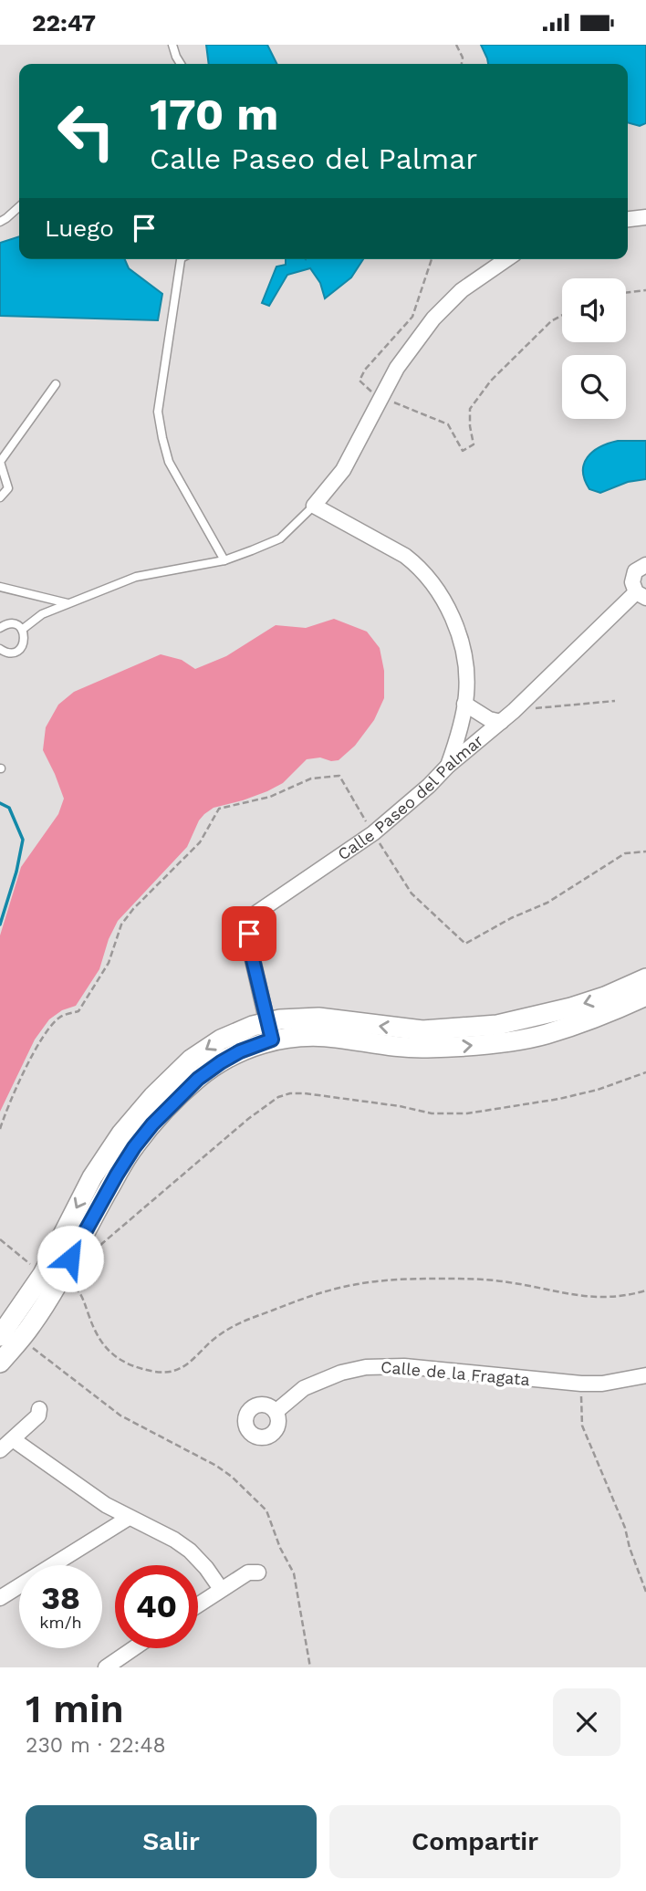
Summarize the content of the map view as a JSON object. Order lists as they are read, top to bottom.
{
  "streets": {
    "street": ["Calle Paseo del Palmar", "Calle de la Fragata"]
  },
  "page": {
    "status": "22:47",
    "turn": ["170 m", "Calle Paseo del Palmar"],
    "then": "Luego",
    "speed": "38 km/h",
    "limit": "40",
    "heading": ["1 min", "230 m · 22:48"],
    "buttons": ["Salir", "Compartir"]
  }
}
